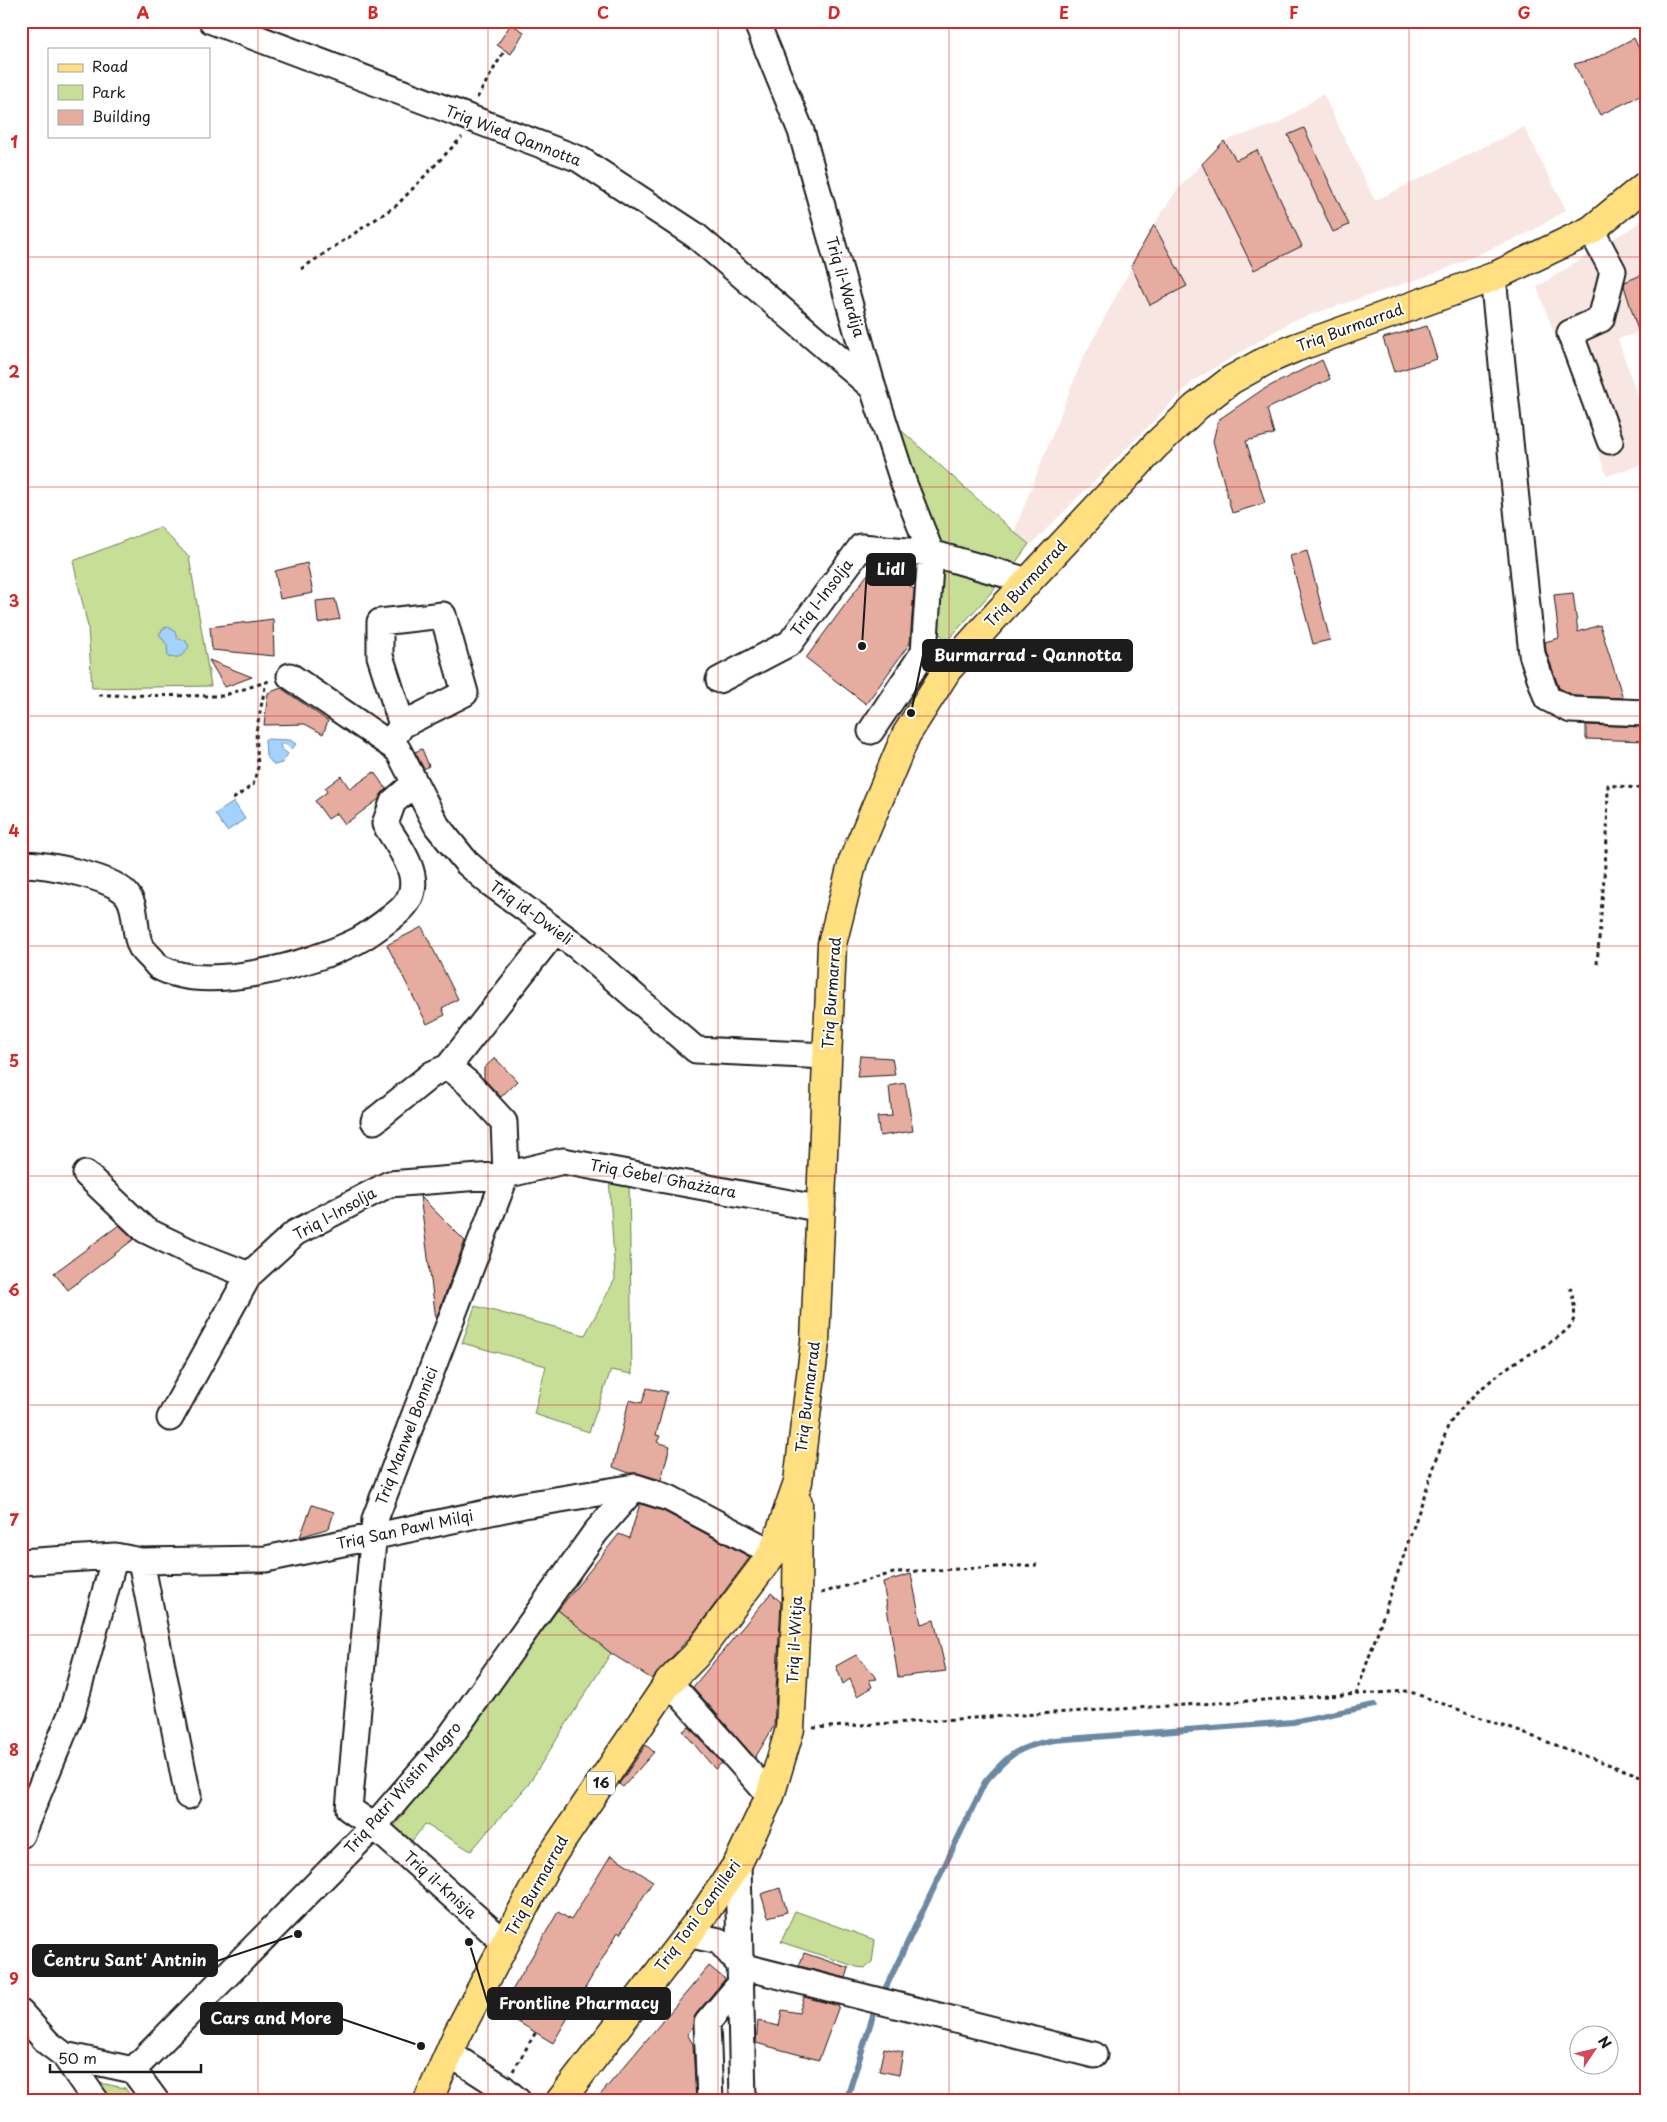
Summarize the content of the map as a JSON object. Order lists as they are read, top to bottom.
{
  "streets": {
    "main road": [
      "Triq Burmarrad",
      "Triq il-Witja",
      "16",
      "Triq Toni Camilleri"
    ],
    "street": [
      "Triq Wied Qannotta",
      "Triq il-Wardija",
      "Triq l-Insolja",
      "Triq id-Dwieli",
      "Triq Ġebel Għażżara",
      "Triq Manwel Bonnici",
      "Triq San Pawl Milqi",
      "Triq Patri Wistin Magro",
      "Triq il-Knisja"
    ]
  },
  "crossings": [
    ["Triq Wied Qannotta", "Triq il-Wardija"],
    ["Triq il-Wardija", "Triq l-Insolja"],
    ["Triq Burmarrad", "Triq id-Dwieli"],
    ["Triq Burmarrad", "Triq Ġebel Għażżara"],
    ["Triq Burmarrad", "Triq San Pawl Milqi"],
    ["Triq Burmarrad", "Triq il-Witja"],
    ["Triq Burmarrad", "Triq il-Knisja"],
    ["Triq l-Insolja", "Triq Ġebel Għażżara"],
    ["Triq l-Insolja", "Triq Manwel Bonnici"],
    ["Triq Ġebel Għażżara", "Triq Manwel Bonnici"],
    ["Triq Manwel Bonnici", "Triq San Pawl Milqi"],
    ["Triq Manwel Bonnici", "Triq Patri Wistin Magro"],
    ["Triq Manwel Bonnici", "Triq il-Knisja"],
    ["Triq San Pawl Milqi", "Triq Patri Wistin Magro"],
    ["Triq il-Witja", "Triq Toni Camilleri"],
    ["Triq Patri Wistin Magro", "Triq il-Knisja"]
  ],
  "places": [
    "Lidl",
    "Burmarrad - Qannotta",
    "Ċentru Sant' Antnin",
    "Frontline Pharmacy",
    "Cars and More"
  ],
  "legend": ["Road", "Park", "Building"],
  "scale_bar": "50 m",
  "north": "top right",
  "grid": {
    "columns": [
      "A",
      "B",
      "C",
      "D",
      "E",
      "F",
      "G"
    ],
    "rows": [
      "1",
      "2",
      "3",
      "4",
      "5",
      "6",
      "7",
      "8",
      "9"
    ]
  }
}
